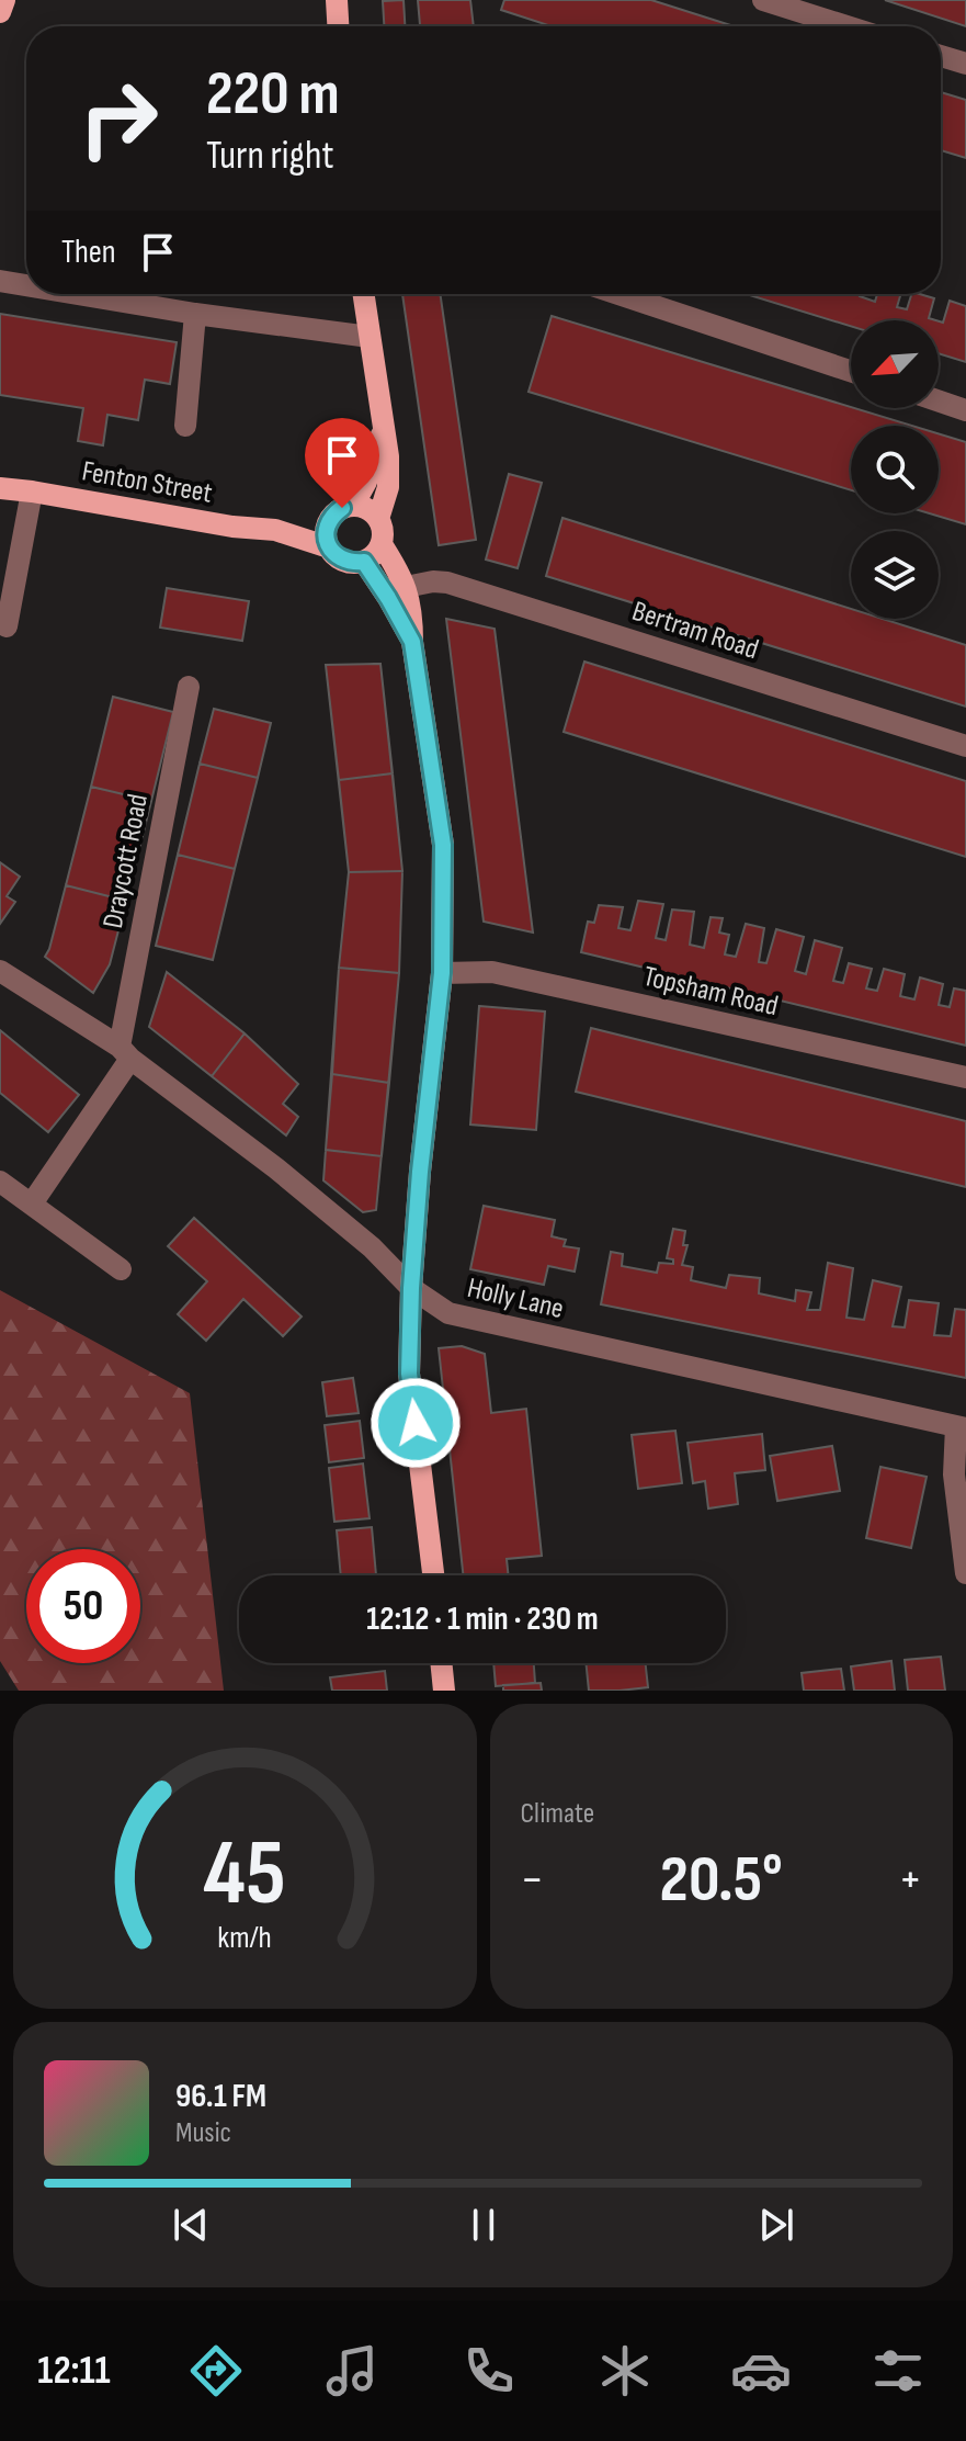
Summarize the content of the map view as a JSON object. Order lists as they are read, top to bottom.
{
  "streets": {
    "main road": ["Fenton Street"],
    "street": [
      "Bertram Road",
      "Draycott Road",
      "Topsham Road",
      "Holly Lane"
    ]
  },
  "crossings": [
    ["Draycott Road", "Holly Lane"]
  ],
  "north": "bottom left",
  "page": {
    "turn": ["220 m", "Turn right"],
    "then": "Then",
    "limit": "50",
    "trip": "12:12 · 1 min · 230 m",
    "tile": "Climate",
    "heat": ["−", "20.5°", "+"],
    "song": ["96.1 FM", "Music"],
    "tabs": "12:11",
    "gauge": ["45", "km/h"]
  }
}
